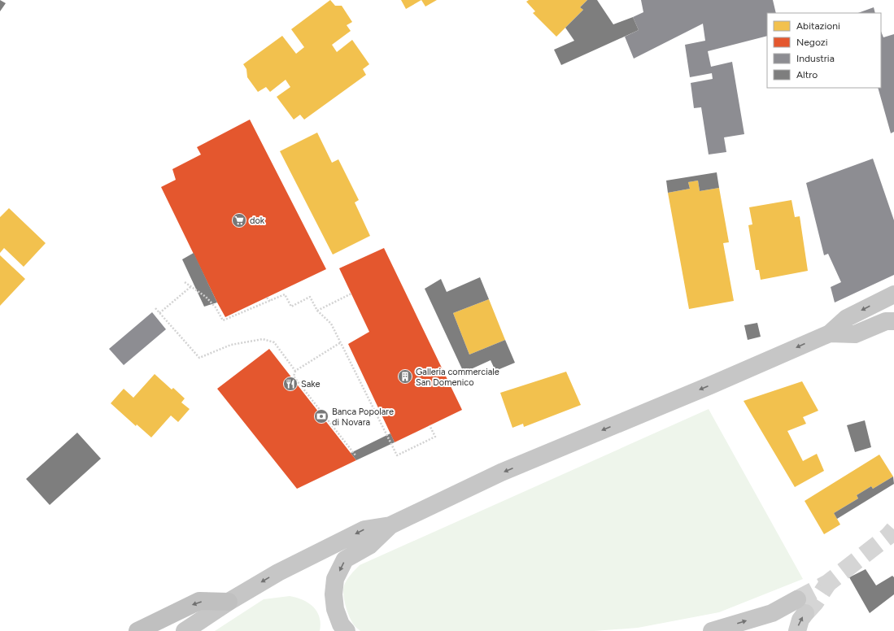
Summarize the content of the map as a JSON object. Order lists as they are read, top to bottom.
{
  "places": {
    "supermarket": ["dok"],
    "building": ["Galleria commerciale San Domenico"],
    "restaurant": ["Sake"],
    "bank": ["Banca Popolare di Novara"]
  },
  "legend": [
    "Abitazioni",
    "Negozi",
    "Industria",
    "Altro"
  ]
}
